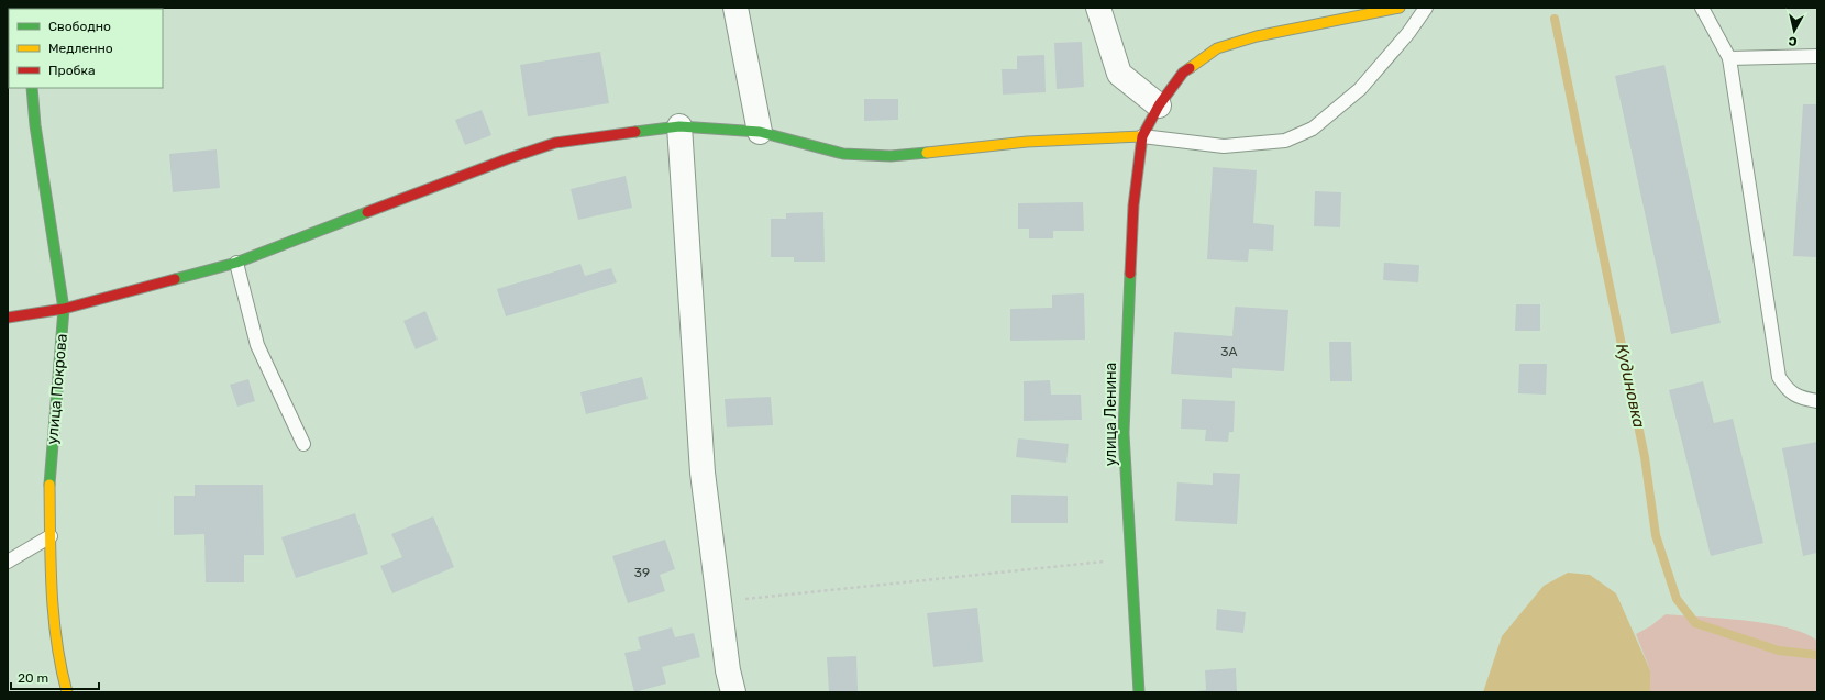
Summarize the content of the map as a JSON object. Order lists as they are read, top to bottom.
{
  "streets": {
    "street": ["улица Покрова", "улица Ленина"]
  },
  "water": ["Кудиновка"],
  "house_numbers": ["3А", "39"],
  "legend": ["Свободно", "Медленно", "Пробка"],
  "scale_bar": "20 m",
  "north": "bottom"
}
